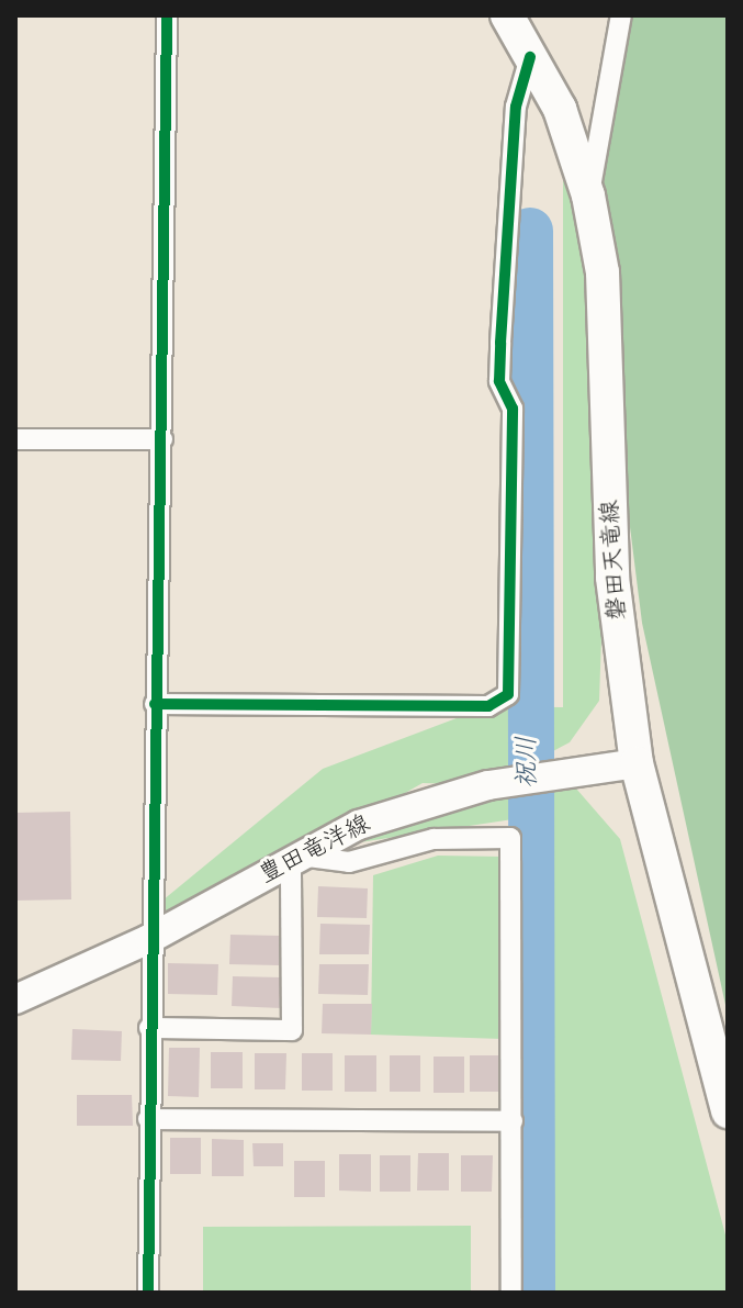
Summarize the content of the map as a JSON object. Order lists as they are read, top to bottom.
{
  "streets": {
    "main road": ["磐田天竜線", "豊田竜洋線"]
  },
  "crossings": [
    ["磐田天竜線", "豊田竜洋線"]
  ],
  "water": ["祝川"]
}
